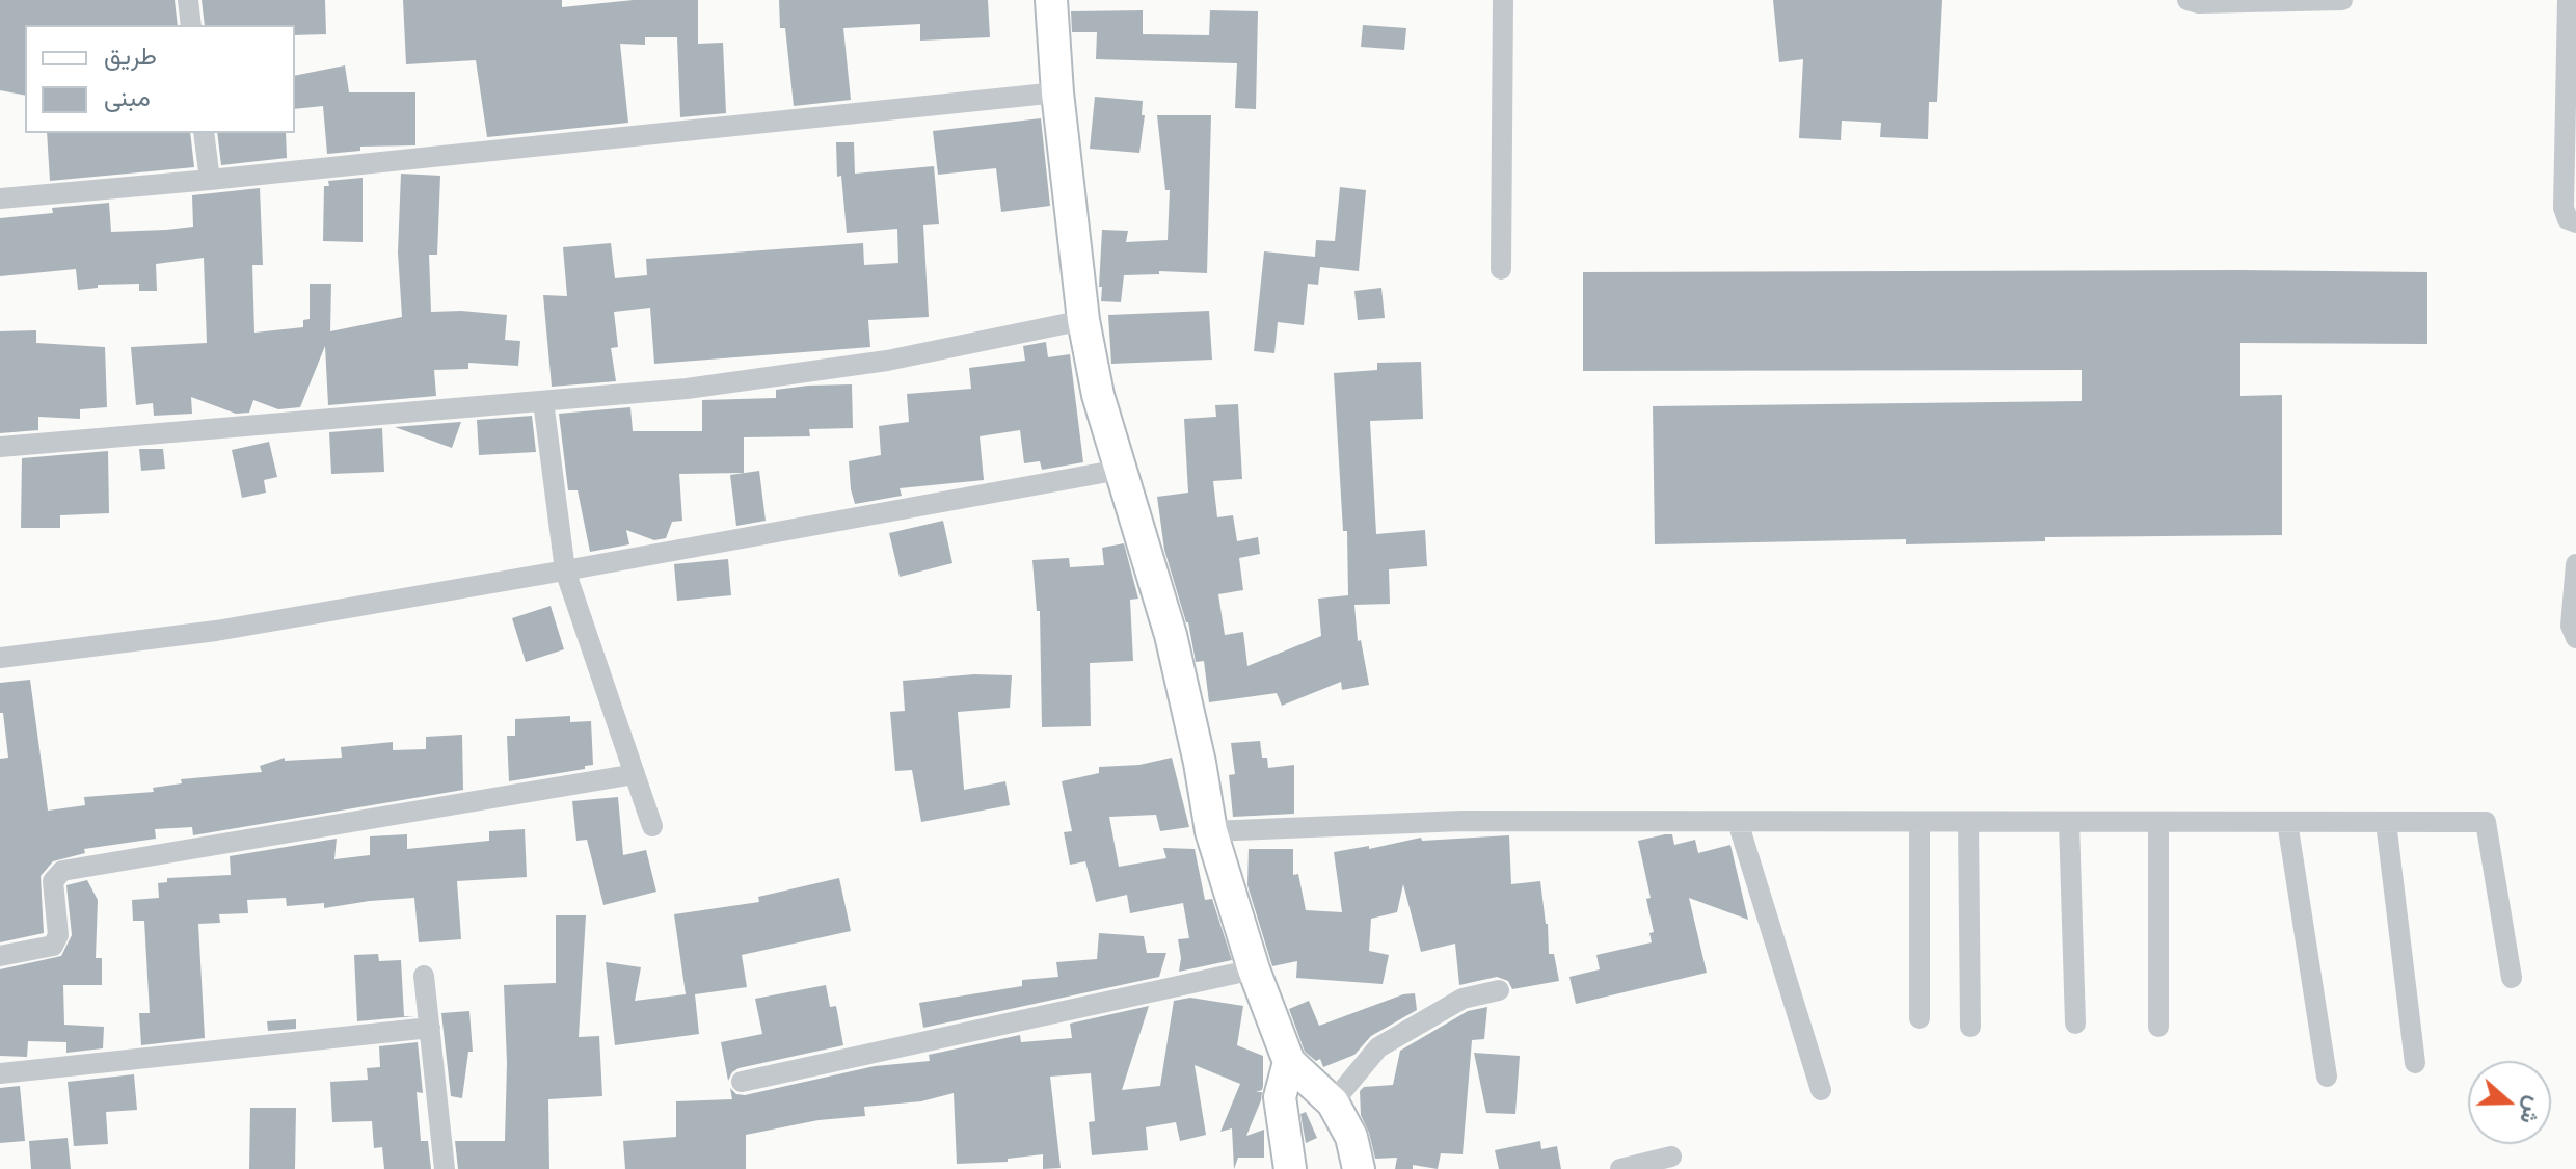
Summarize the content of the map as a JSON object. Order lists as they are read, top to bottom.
{
  "legend": ["طريق", "مبنى"],
  "north": "right"
}
